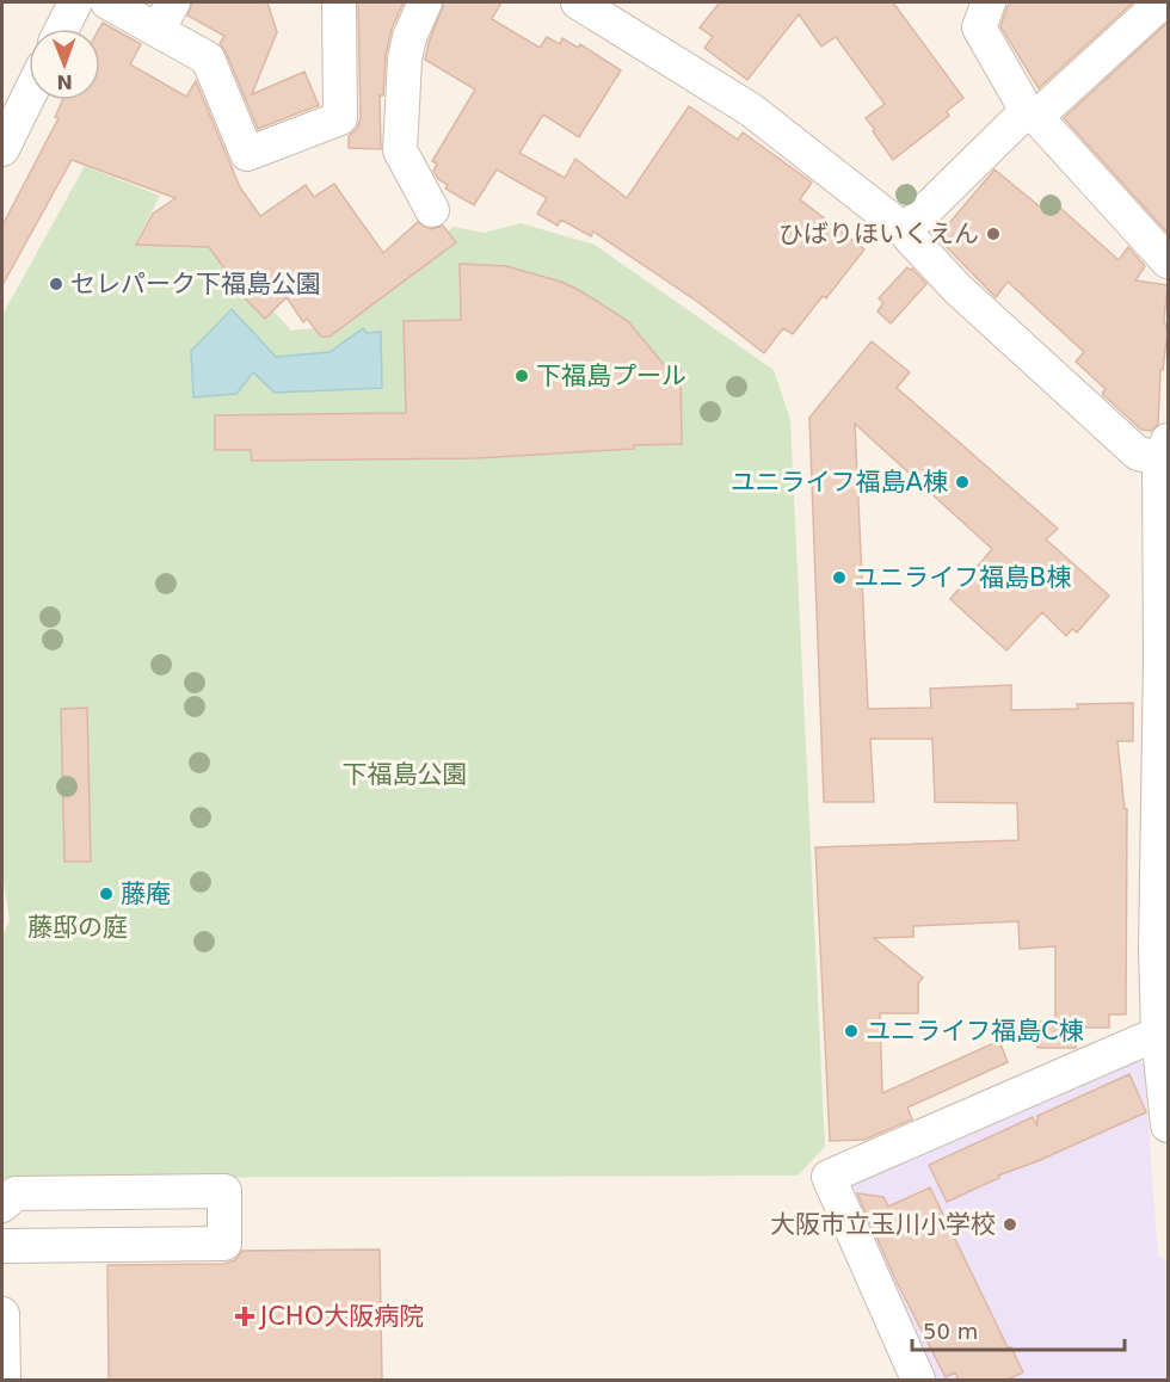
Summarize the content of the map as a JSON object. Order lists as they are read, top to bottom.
{
  "parks": ["下福島公園", "藤邸の庭"],
  "places": {
    "other": [
      "ひばりほいくえん",
      "セレパーク下福島公園",
      "下福島プール",
      "ユニライフ福島A棟",
      "ユニライフ福島B棟",
      "藤庵",
      "ユニライフ福島C棟",
      "大阪市立玉川小学校"
    ],
    "health": ["JCHO大阪病院"]
  },
  "scale_bar": "50 m",
  "north": "bottom"
}
